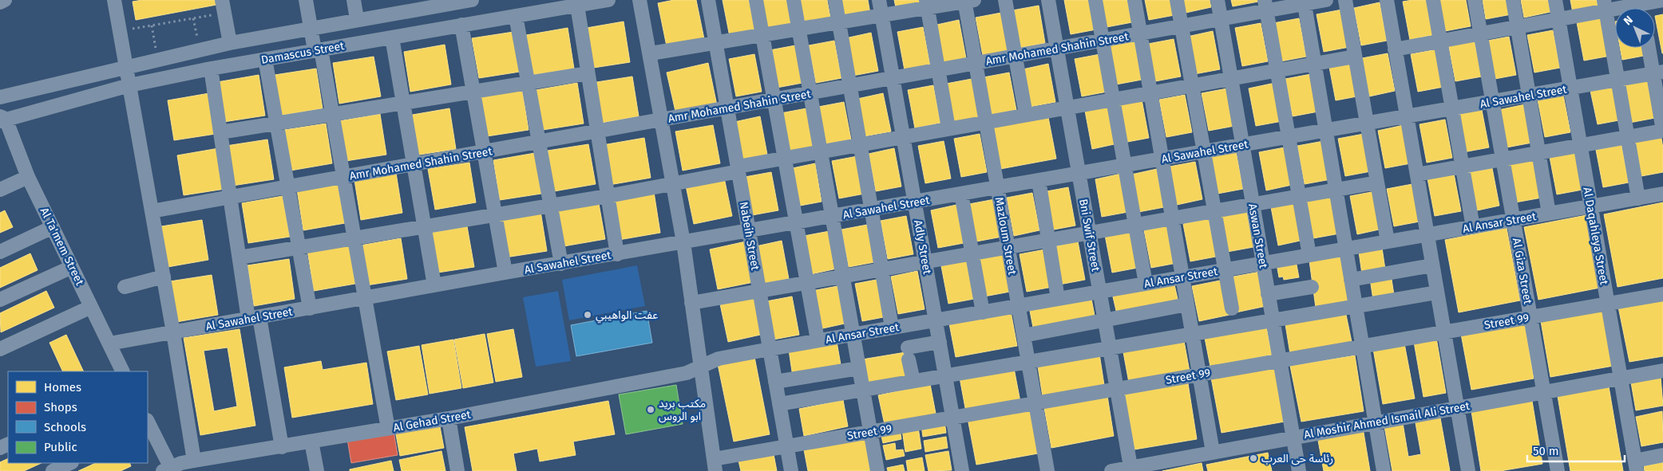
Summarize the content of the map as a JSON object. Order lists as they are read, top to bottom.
{
  "streets": {
    "street": [
      "Amr Mohamed Shahin Street",
      "Damascus Street",
      "Al Sawahel Street",
      "Al Ansar Street",
      "Bni Swif Street",
      "Nabeih Street",
      "Mazloum Street",
      "Aswan Street",
      "Al Daqahleya Street",
      "Al Ta'mem Street",
      "Adly Street",
      "Al Giza Street",
      "Street 99",
      "Al Moshir Ahmed Ismail Ali Street",
      "Al Gehad Street"
    ]
  },
  "crossings": [
    ["Amr Mohamed Shahin Street", "Bni Swif Street"],
    ["Amr Mohamed Shahin Street", "Nabeih Street"],
    ["Amr Mohamed Shahin Street", "Mazloum Street"],
    ["Amr Mohamed Shahin Street", "Aswan Street"],
    ["Amr Mohamed Shahin Street", "Adly Street"],
    ["Damascus Street", "Al Ta'mem Street"],
    ["Al Sawahel Street", "Bni Swif Street"],
    ["Al Sawahel Street", "Nabeih Street"],
    ["Al Sawahel Street", "Mazloum Street"],
    ["Al Sawahel Street", "Aswan Street"],
    ["Al Sawahel Street", "Al Daqahleya Street"],
    ["Al Sawahel Street", "Al Ta'mem Street"],
    ["Al Sawahel Street", "Adly Street"],
    ["Al Sawahel Street", "Al Giza Street"],
    ["Al Ansar Street", "Bni Swif Street"],
    ["Al Ansar Street", "Nabeih Street"],
    ["Al Ansar Street", "Mazloum Street"],
    ["Al Ansar Street", "Aswan Street"],
    ["Al Ansar Street", "Al Daqahleya Street"],
    ["Al Ansar Street", "Adly Street"],
    ["Al Ansar Street", "Al Giza Street"],
    ["Al Ansar Street", "Al Gehad Street"],
    ["Bni Swif Street", "Street 99"],
    ["Bni Swif Street", "Al Moshir Ahmed Ismail Ali Street"],
    ["Nabeih Street", "Street 99"],
    ["Mazloum Street", "Street 99"],
    ["Aswan Street", "Street 99"],
    ["Aswan Street", "Al Moshir Ahmed Ismail Ali Street"],
    ["Al Daqahleya Street", "Street 99"],
    ["Al Daqahleya Street", "Al Moshir Ahmed Ismail Ali Street"],
    ["Adly Street", "Street 99"],
    ["Al Giza Street", "Street 99"],
    ["Al Giza Street", "Al Moshir Ahmed Ismail Ali Street"]
  ],
  "places": ["عفت الواهيبي", "مكتب بريد ابو الروس", "رئاسة حى العرب"],
  "legend": [
    "Homes",
    "Shops",
    "Schools",
    "Public"
  ],
  "scale_bar": "50 m",
  "north": "top left"
}
